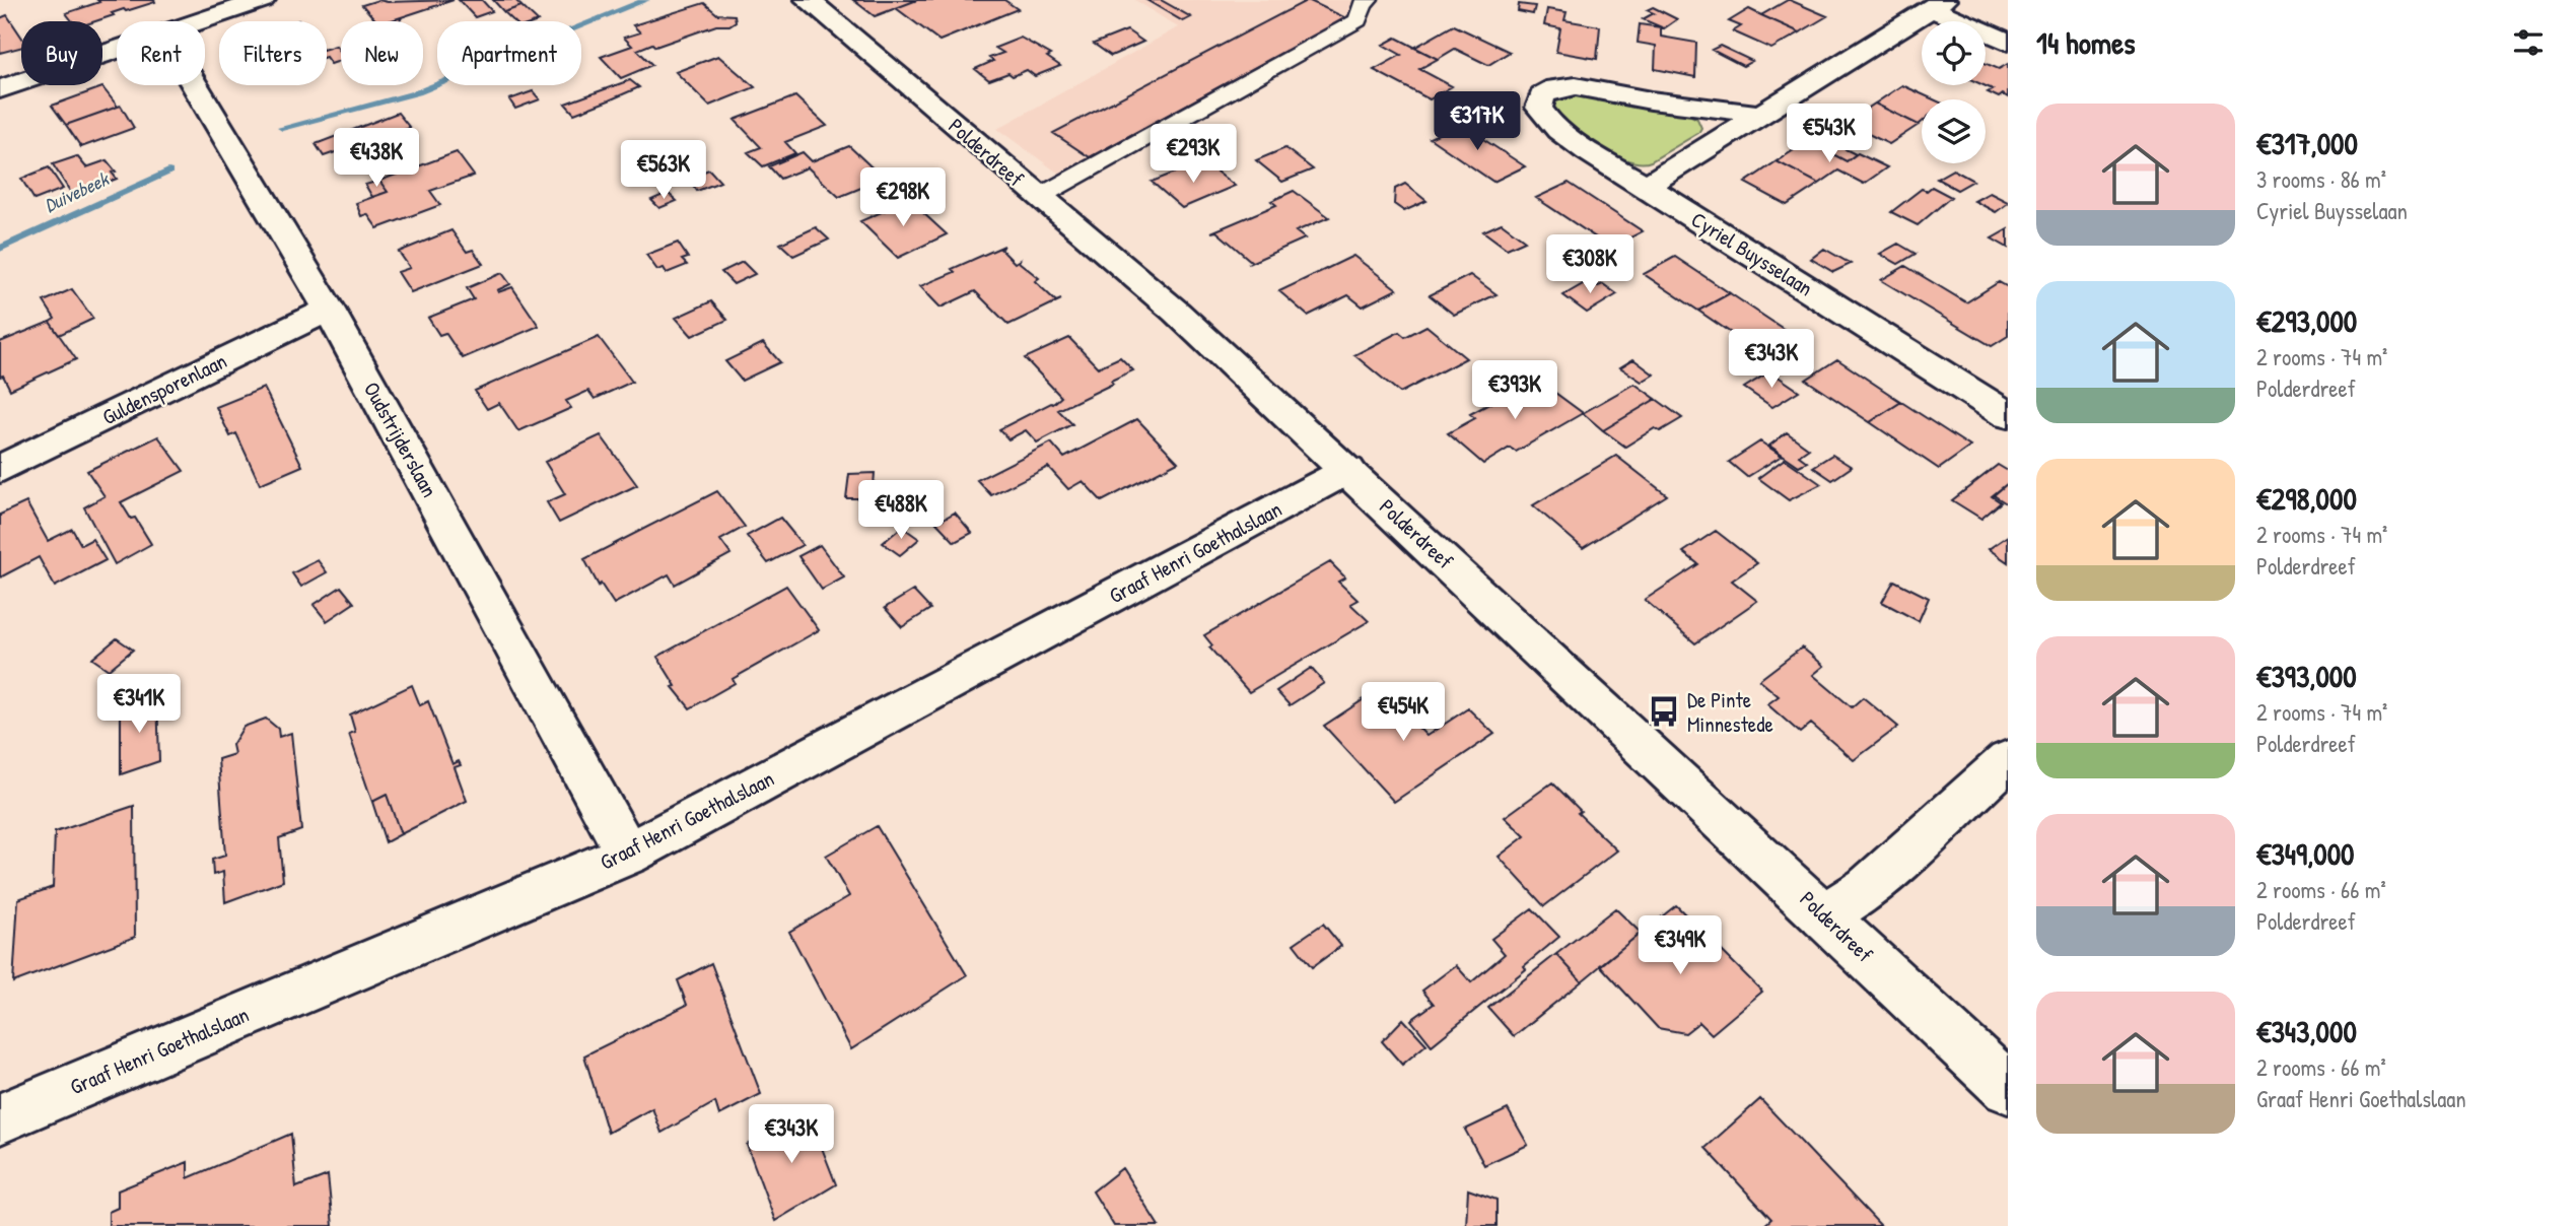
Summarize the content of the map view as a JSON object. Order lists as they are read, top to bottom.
{
  "streets": {
    "street": [
      "Polderdreef",
      "Cyriel Buysselaan",
      "Guldensporenlaan",
      "Oudstrijderslaan",
      "Graaf Henri Goethalslaan"
    ]
  },
  "crossings": [
    ["Polderdreef", "Graaf Henri Goethalslaan"],
    ["Guldensporenlaan", "Oudstrijderslaan"],
    ["Oudstrijderslaan", "Graaf Henri Goethalslaan"]
  ],
  "water": ["Duivebeek"],
  "places": {
    "bus stop": ["De Pinte Minnestede"]
  },
  "page": {
    "heading": "14 homes",
    "chip": [
      "Buy",
      "Rent",
      "Filters",
      "New",
      "Apartment"
    ],
    "list": [
      {
        "name": "€317,000",
        "note": "3 rooms · 86 m² · Cyriel Buysselaan"
      },
      {
        "name": "€293,000",
        "note": "2 rooms · 74 m² · Polderdreef"
      },
      {
        "name": "€298,000",
        "note": "2 rooms · 74 m² · Polderdreef"
      },
      {
        "name": "€393,000",
        "note": "2 rooms · 74 m² · Polderdreef"
      },
      {
        "name": "€349,000",
        "note": "2 rooms · 66 m² · Polderdreef"
      },
      {
        "name": "€343,000",
        "note": "2 rooms · 66 m² · Graaf Henri Goethalslaan"
      }
    ],
    "price": [
      "€317K",
      "€543K",
      "€293K",
      "€438K",
      "€563K",
      "€298K",
      "€308K",
      "€343K",
      "€393K",
      "€488K",
      "€341K",
      "€454K",
      "€349K",
      "€343K"
    ]
  }
}
